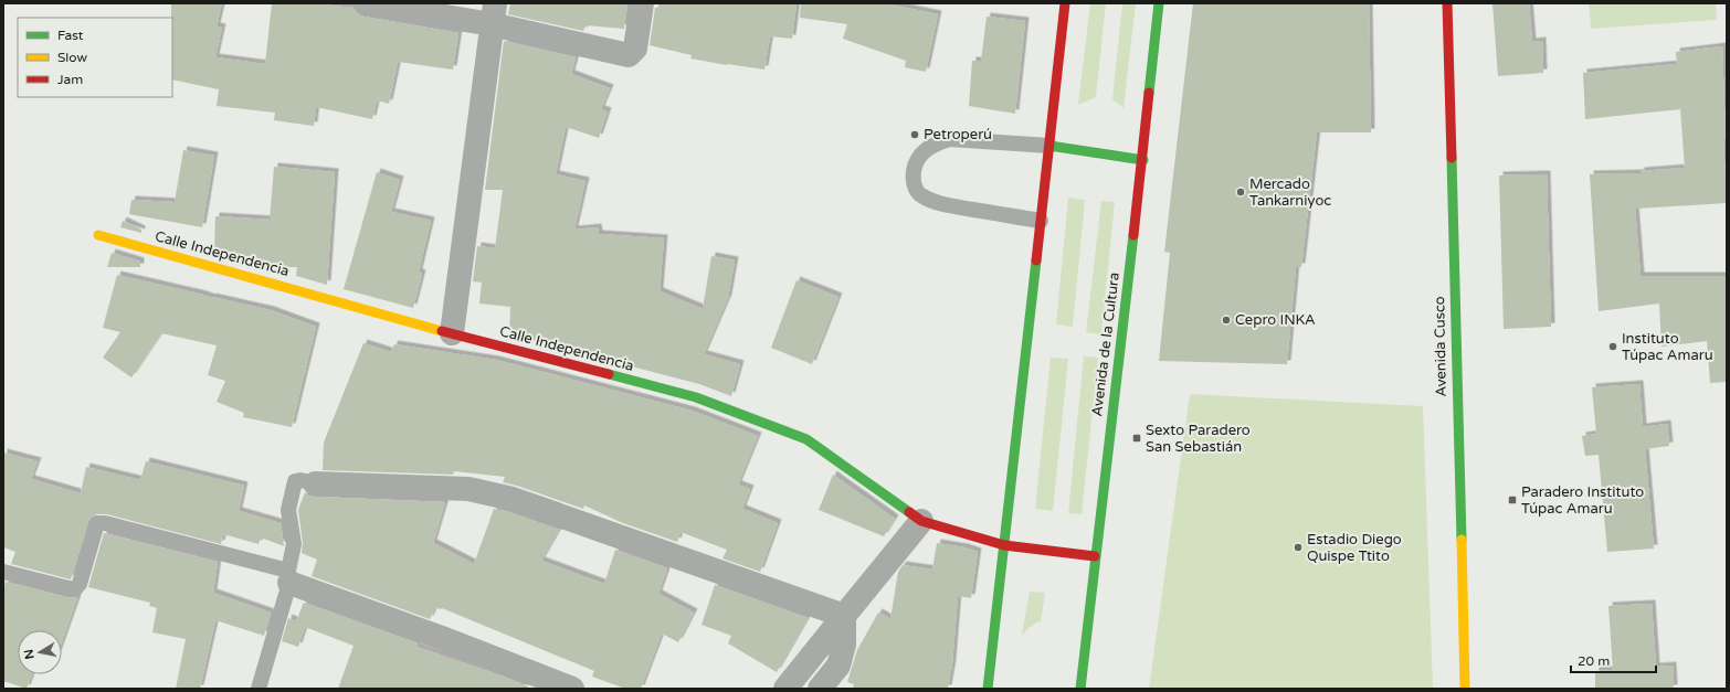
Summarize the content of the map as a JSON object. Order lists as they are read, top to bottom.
{
  "streets": {
    "main road": ["Calle Independencia", "Avenida de la Cultura", "Avenida Cusco"]
  },
  "crossings": [
    ["Calle Independencia", "Avenida de la Cultura"]
  ],
  "places": {
    "other": [
      "Petroperú",
      "Mercado Tankarniyoc",
      "Cepro INKA",
      "Instituto Túpac Amaru",
      "Estadio Diego Quispe Ttito"
    ],
    "transit": ["Sexto Paradero San Sebastián", "Paradero Instituto Túpac Amaru"]
  },
  "legend": ["Fast", "Slow", "Jam"],
  "scale_bar": "20 m",
  "north": "left"
}
